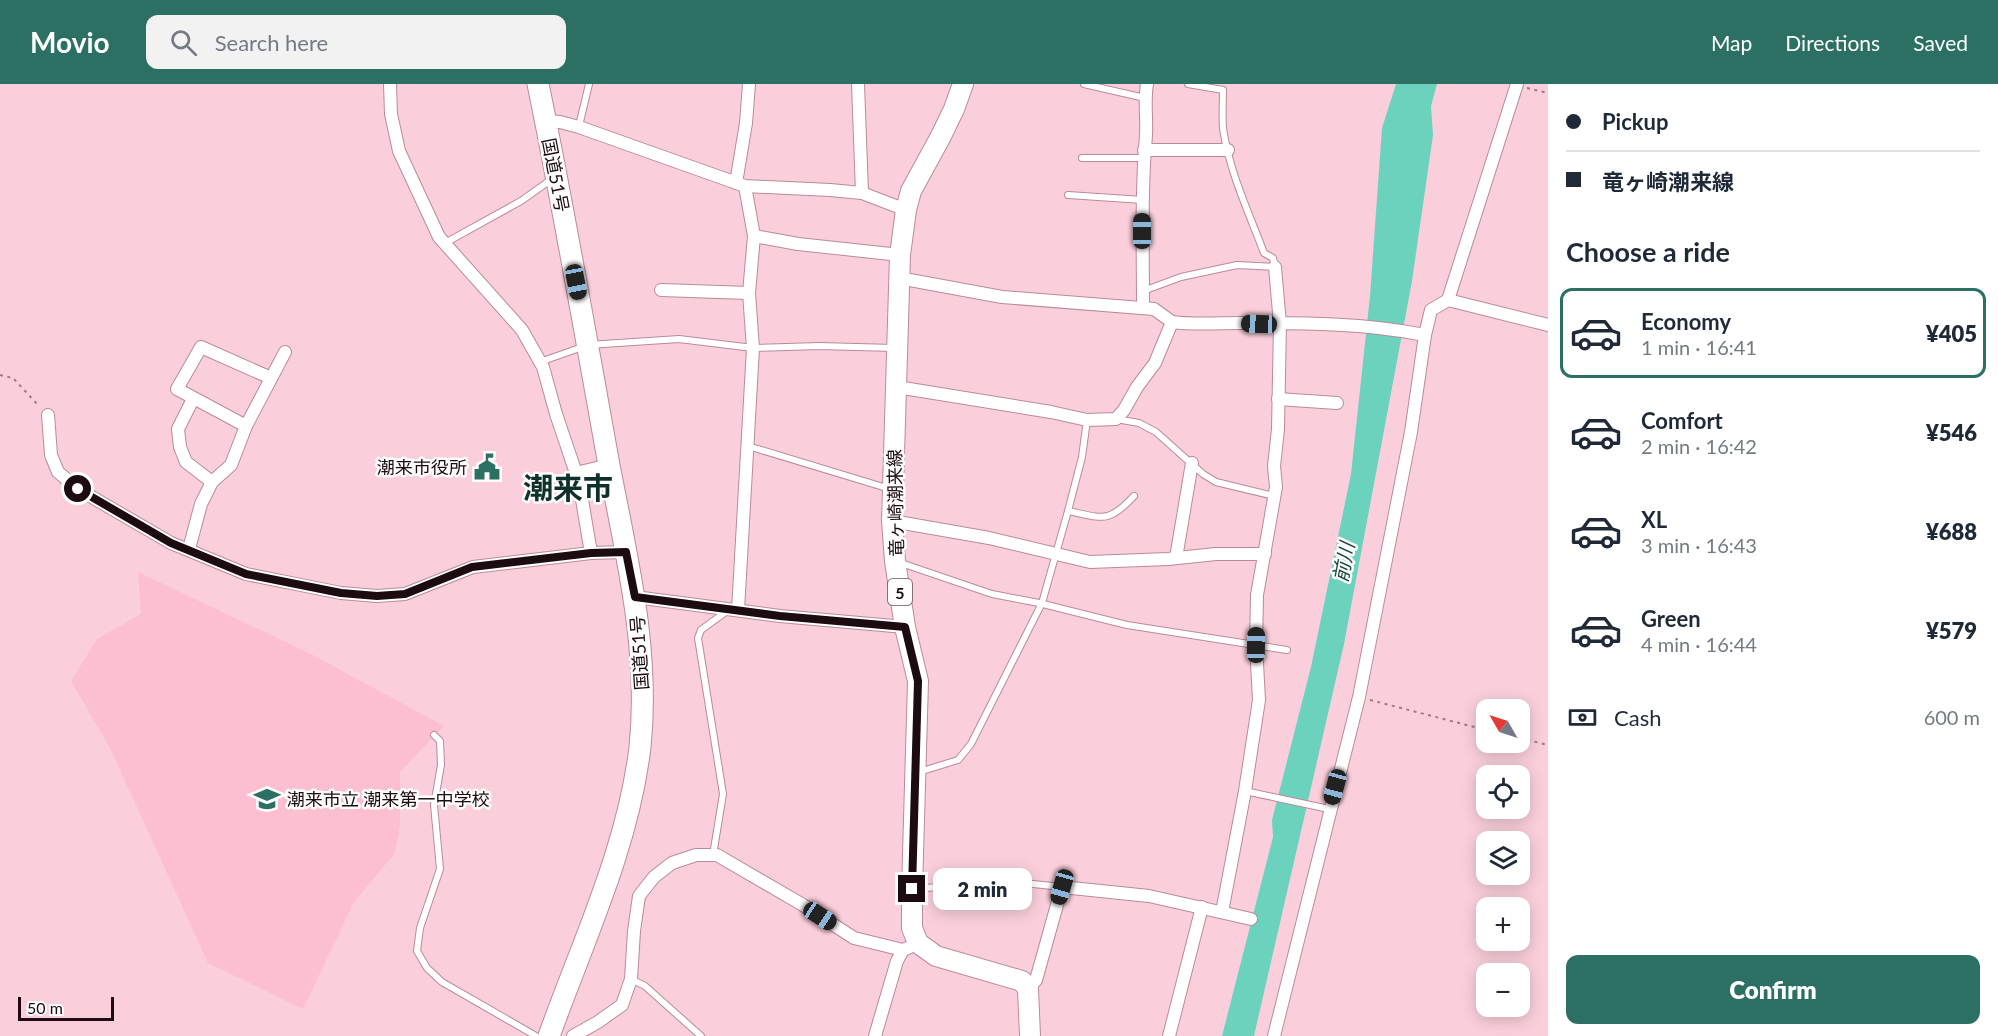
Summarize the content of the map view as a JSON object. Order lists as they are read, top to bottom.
{
  "streets": {
    "highway": ["国道51号"],
    "main road": ["竜ヶ崎潮来線", "5"]
  },
  "districts": ["潮来市"],
  "water": ["前川"],
  "places": {
    "public building": ["潮来市役所"],
    "school or university": ["潮来市立 潮来第一中学校"]
  },
  "scale_bar": "50 m",
  "north": "top left",
  "page": {
    "header": "Movio",
    "search": "Search here",
    "nav": ["Map", "Directions", "Saved"],
    "banner": ["Pickup", "竜ヶ崎潮来線"],
    "heading": "Choose a ride",
    "list": [
      {
        "name": "Economy",
        "note": "1 min · 16:41",
        "value": "¥405"
      },
      {
        "name": "Comfort",
        "note": "2 min · 16:42",
        "value": "¥546"
      },
      {
        "name": "XL",
        "note": "3 min · 16:43",
        "value": "¥688"
      },
      {
        "name": "Green",
        "note": "4 min · 16:44",
        "value": "¥579"
      }
    ],
    "pay": ["Cash", "600 m"],
    "map_buttons": ["+", "−"],
    "bubble": "2 min",
    "buttons": "Confirm",
    "scale": "50 m"
  }
}
